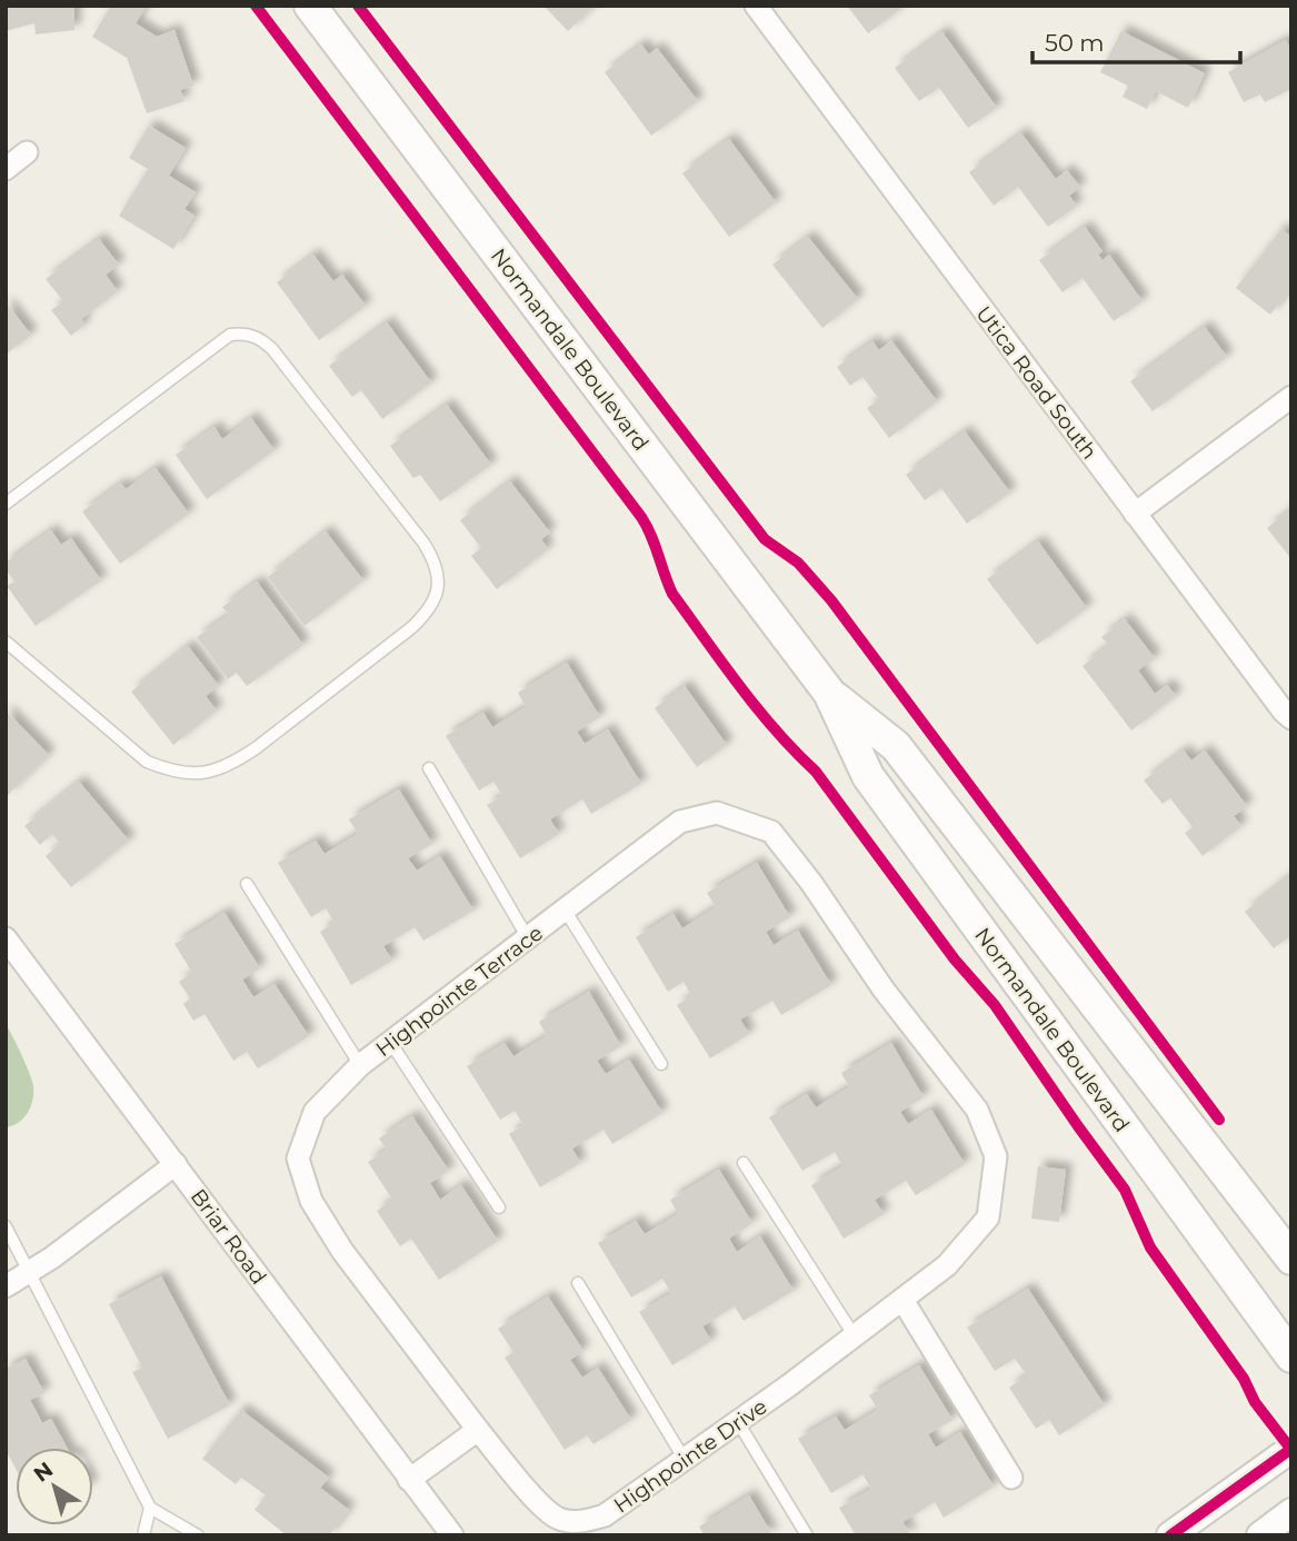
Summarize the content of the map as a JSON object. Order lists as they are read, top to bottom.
{
  "streets": {
    "main road": ["Normandale Boulevard"],
    "street": [
      "Utica Road South",
      "Highpointe Terrace",
      "Briar Road",
      "Highpointe Drive"
    ]
  },
  "crossings": [
    ["Highpointe Terrace", "Highpointe Drive"]
  ],
  "scale_bar": "50 m",
  "north": "top left"
}
